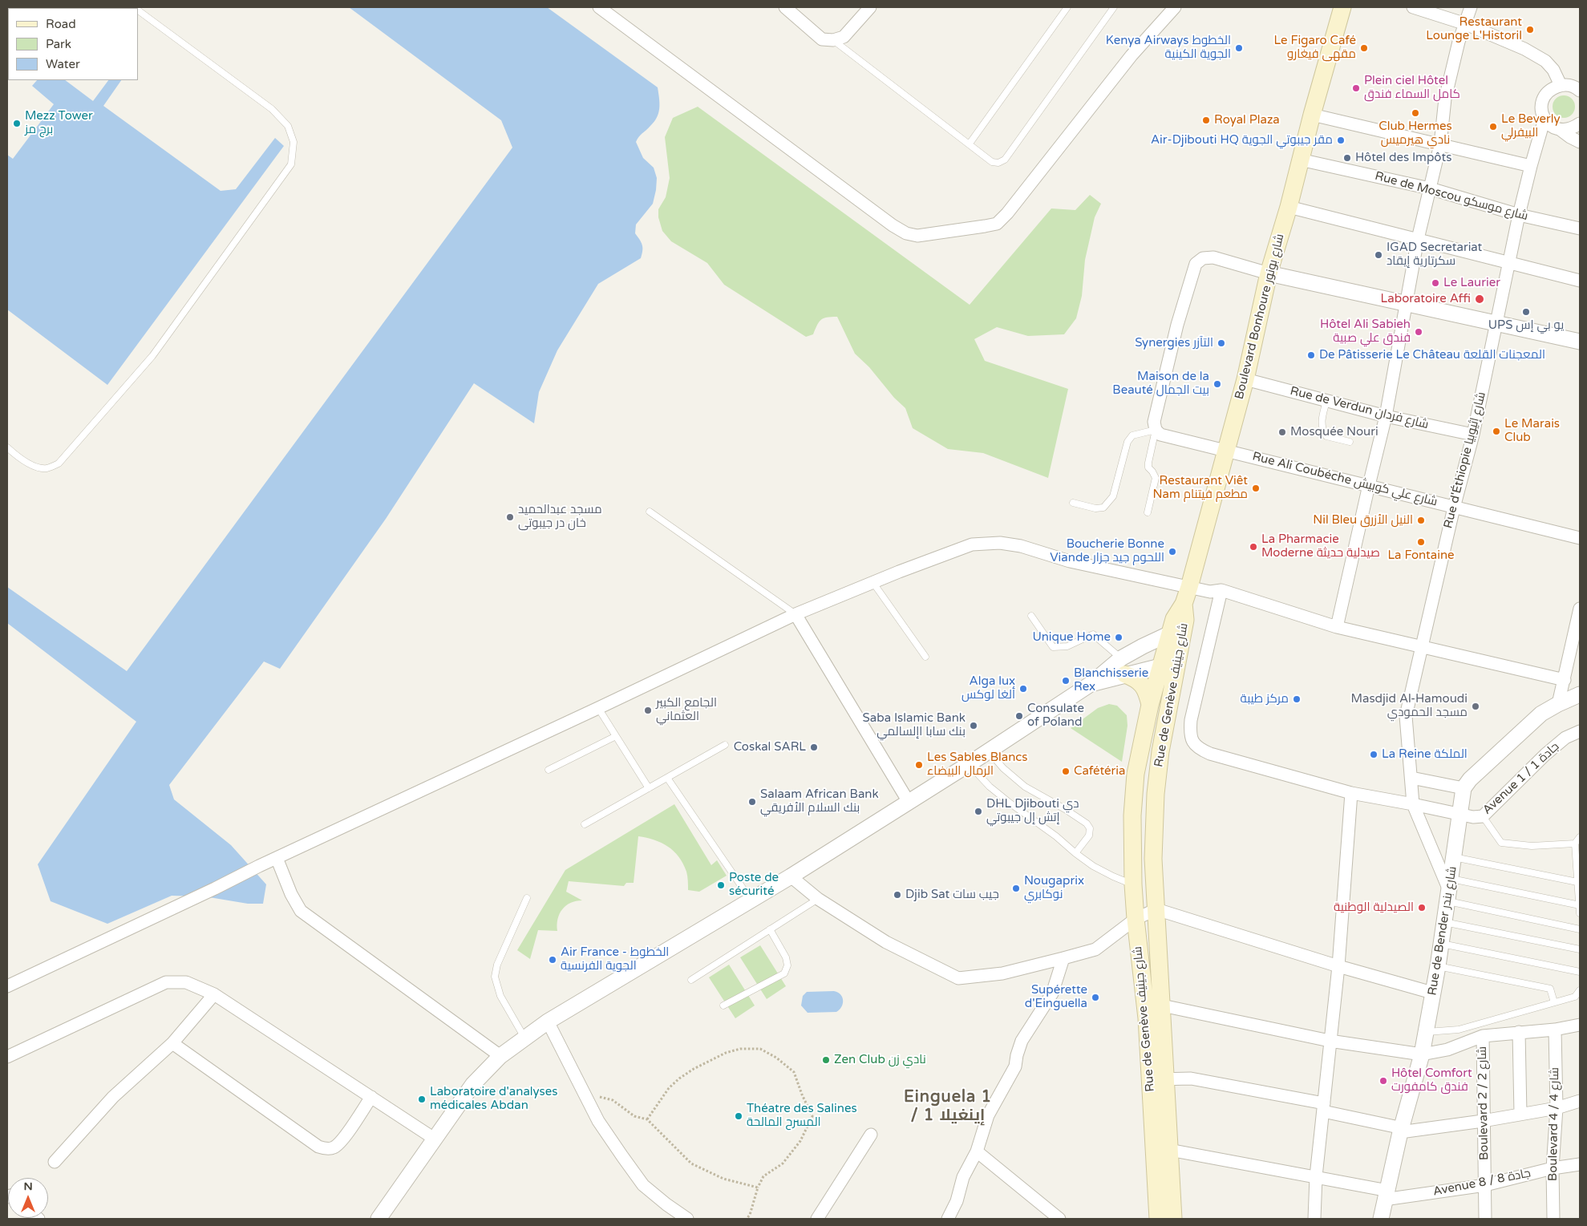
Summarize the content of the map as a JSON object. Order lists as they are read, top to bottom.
{
  "streets": {
    "main road": ["Boulevard Bonhoure شارع بونور", "Rue de Genève شارع جينيف"],
    "street": [
      "Rue de Moscou شارع موسكو",
      "Rue de Verdun شارع فردان",
      "Rue d'Éthiopie شارع إثيوبيا",
      "Rue Ali Coubéche شارع علي كوبيش",
      "Avenue 1 / جادة 1",
      "Rue de Bender شارع بندر",
      "Boulevard 2 / شارع 2",
      "Boulevard 4 / شارع 4",
      "Avenue 8 / جادة 8"
    ]
  },
  "crossings": [
    ["Rue de Moscou شارع موسكو", "Boulevard Bonhoure شارع بونور"],
    ["Rue de Moscou شارع موسكو", "Rue d'Éthiopie شارع إثيوبيا"],
    ["Boulevard Bonhoure شارع بونور", "Rue de Verdun شارع فردان"],
    ["Boulevard Bonhoure شارع بونور", "Rue Ali Coubéche شارع علي كوبيش"],
    ["Boulevard Bonhoure شارع بونور", "Rue de Genève شارع جينيف"],
    ["Rue de Verdun شارع فردان", "Rue d'Éthiopie شارع إثيوبيا"],
    ["Rue d'Éthiopie شارع إثيوبيا", "Rue Ali Coubéche شارع علي كوبيش"],
    ["Rue d'Éthiopie شارع إثيوبيا", "Avenue 1 / جادة 1"],
    ["Rue d'Éthiopie شارع إثيوبيا", "Rue de Bender شارع بندر"],
    ["Rue de Genève شارع جينيف", "Avenue 8 / جادة 8"],
    ["Avenue 1 / جادة 1", "Rue de Bender شارع بندر"],
    ["Rue de Bender شارع بندر", "Avenue 8 / جادة 8"],
    ["Boulevard 2 / شارع 2", "Avenue 8 / جادة 8"],
    ["Boulevard 4 / شارع 4", "Avenue 8 / جادة 8"]
  ],
  "districts": ["Einguela 1 / إينغيلا 1"],
  "places": [
    "Restaurant Lounge L'Historil",
    "Kenya Airways الخطوط الجوية الكينية",
    "Le Figaro Café مقهى فيغارو",
    "Plein ciel Hôtel كامل السماء فندق",
    "Club Hermes نادي هيرميس",
    "Royal Plaza",
    "Mezz Tower برج مز",
    "Le Beverly البيفرلي",
    "Air-Djibouti HQ مقر جيبوتي الجوية",
    "Hôtel des Impôts",
    "IGAD Secretariat سكرتارية إيقاد",
    "Le Laurier",
    "Laboratoire Affi",
    "UPS يو بي إس",
    "Hôtel Ali Sabieh فندق علي صبية",
    "Synergies التآزر",
    "De Pâtisserie Le Château المعجنات القلعة",
    "Maison de la Beauté بيت الجمال",
    "Le Marais Club",
    "Mosquée Nouri",
    "Restaurant Viêt Nam مطعم فيتنام",
    "مسجد عبدالحمید خان در جیبوتی",
    "Nil Bleu النيل الأزرق",
    "La Fontaine",
    "La Pharmacie Moderne صيدلية حديثة",
    "Boucherie Bonne Viande اللحوم جيد جزار",
    "Unique Home",
    "Blanchisserie Rex",
    "Alga lux ألغا لوكس",
    "مركز طيبة",
    "Masdjid Al-Hamoudi مسجد الحمودي",
    "الجامع الكبير العثماني",
    "Consulate of Poland",
    "Saba Islamic Bank بنك سابا اإلسالمي",
    "Coskal SARL",
    "La Reine الملكة",
    "Les Sables Blancs الرمال البيضاء",
    "Cafétéria",
    "Salaam African Bank بنك السلام الأفريقي",
    "DHL Djibouti دي إتش إل جيبوتي",
    "Poste de sécurité",
    "Nougaprix نوكابري",
    "Djib Sat جيب سات",
    "الصيدلية الوطنية",
    "Air France - الخطوط الجوية الفرنسية",
    "Supérette d'Einguella",
    "Zen Club نادي زن",
    "Hôtel Comfort فندق كامفورت",
    "Laboratoire d'analyses médicales Abdan",
    "Théatre des Salines المسرح المالحة"
  ],
  "legend": ["Road", "Park", "Water"],
  "north": "top"
}
